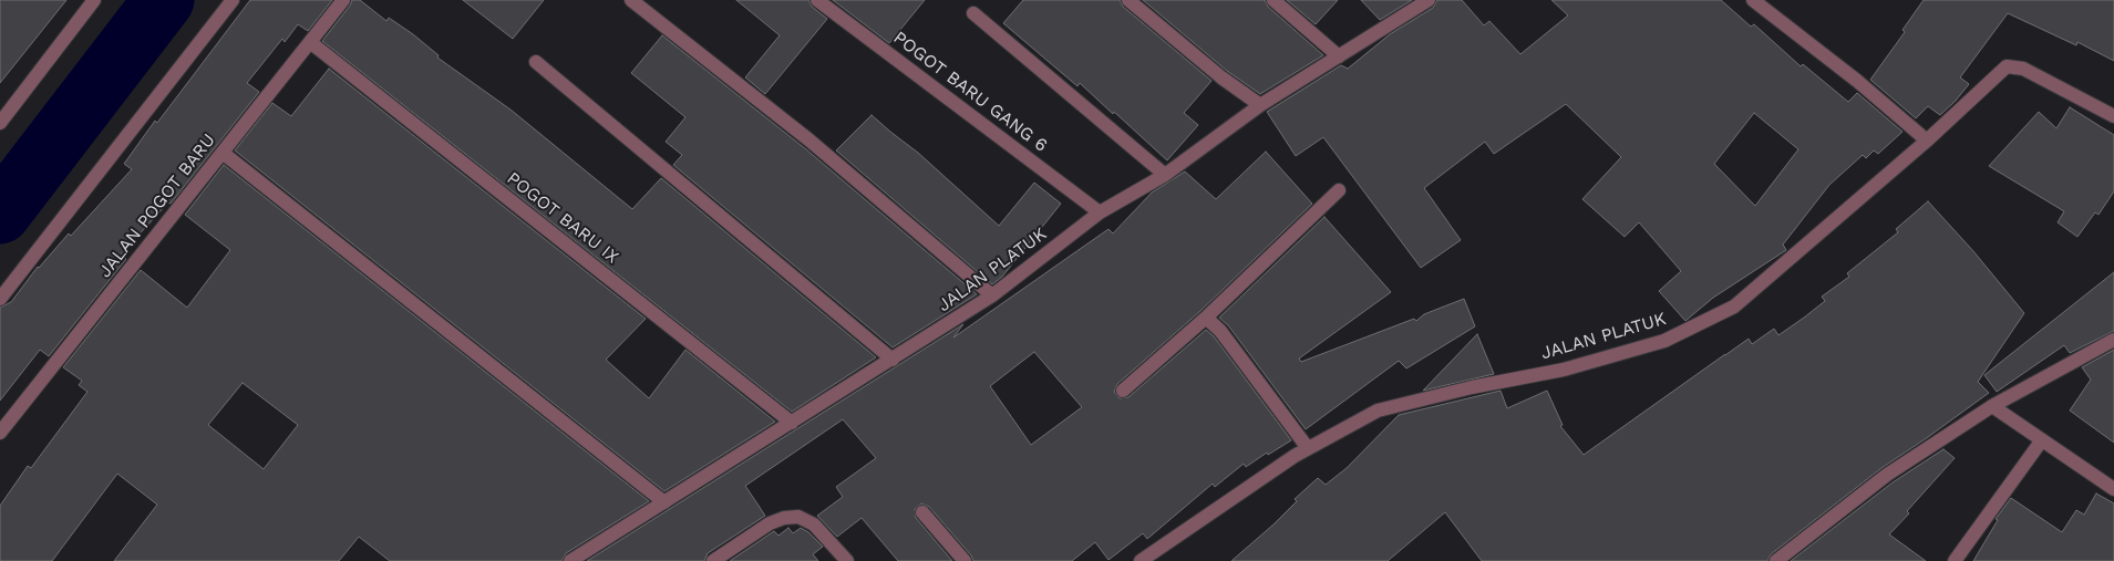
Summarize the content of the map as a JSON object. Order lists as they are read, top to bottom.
{
  "streets": {
    "street": [
      "POGOT BARU GANG 6",
      "JALAN POGOT BARU",
      "POGOT BARU IX",
      "JALAN PLATUK"
    ]
  },
  "crossings": [
    ["POGOT BARU GANG 6", "JALAN PLATUK"],
    ["JALAN POGOT BARU", "POGOT BARU IX"],
    ["POGOT BARU IX", "JALAN PLATUK"]
  ]
}
